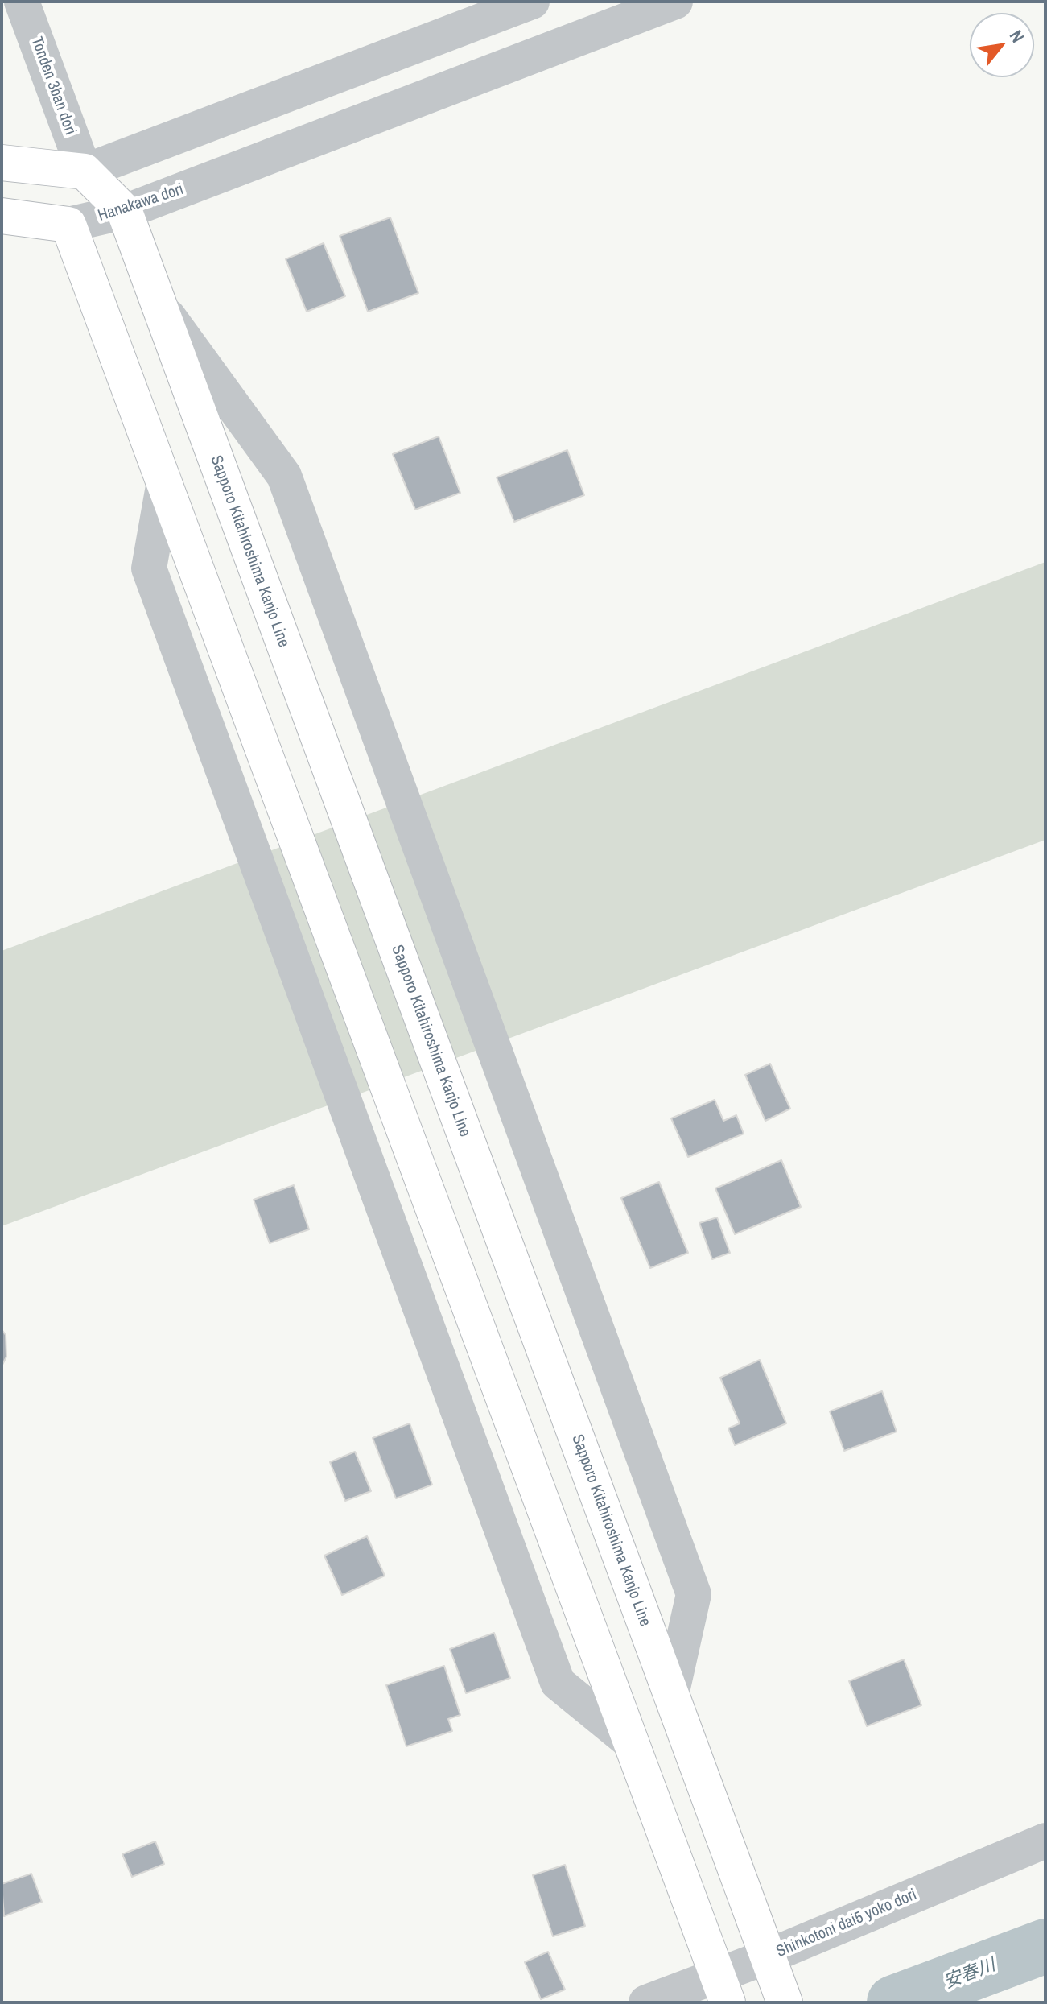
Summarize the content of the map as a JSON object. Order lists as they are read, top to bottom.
{
  "streets": {
    "main road": ["Sapporo Kitahiroshima Kanjo Line"],
    "street": ["Tonden 3ban dori", "Hanakawa dori", "Shinkotoni dai5 yoko dori"]
  },
  "crossings": [
    ["Tonden 3ban dori", "Hanakawa dori"],
    ["Tonden 3ban dori", "Sapporo Kitahiroshima Kanjo Line"],
    ["Hanakawa dori", "Sapporo Kitahiroshima Kanjo Line"],
    ["Sapporo Kitahiroshima Kanjo Line", "Shinkotoni dai5 yoko dori"]
  ],
  "water": ["安春川"],
  "north": "top right"
}
